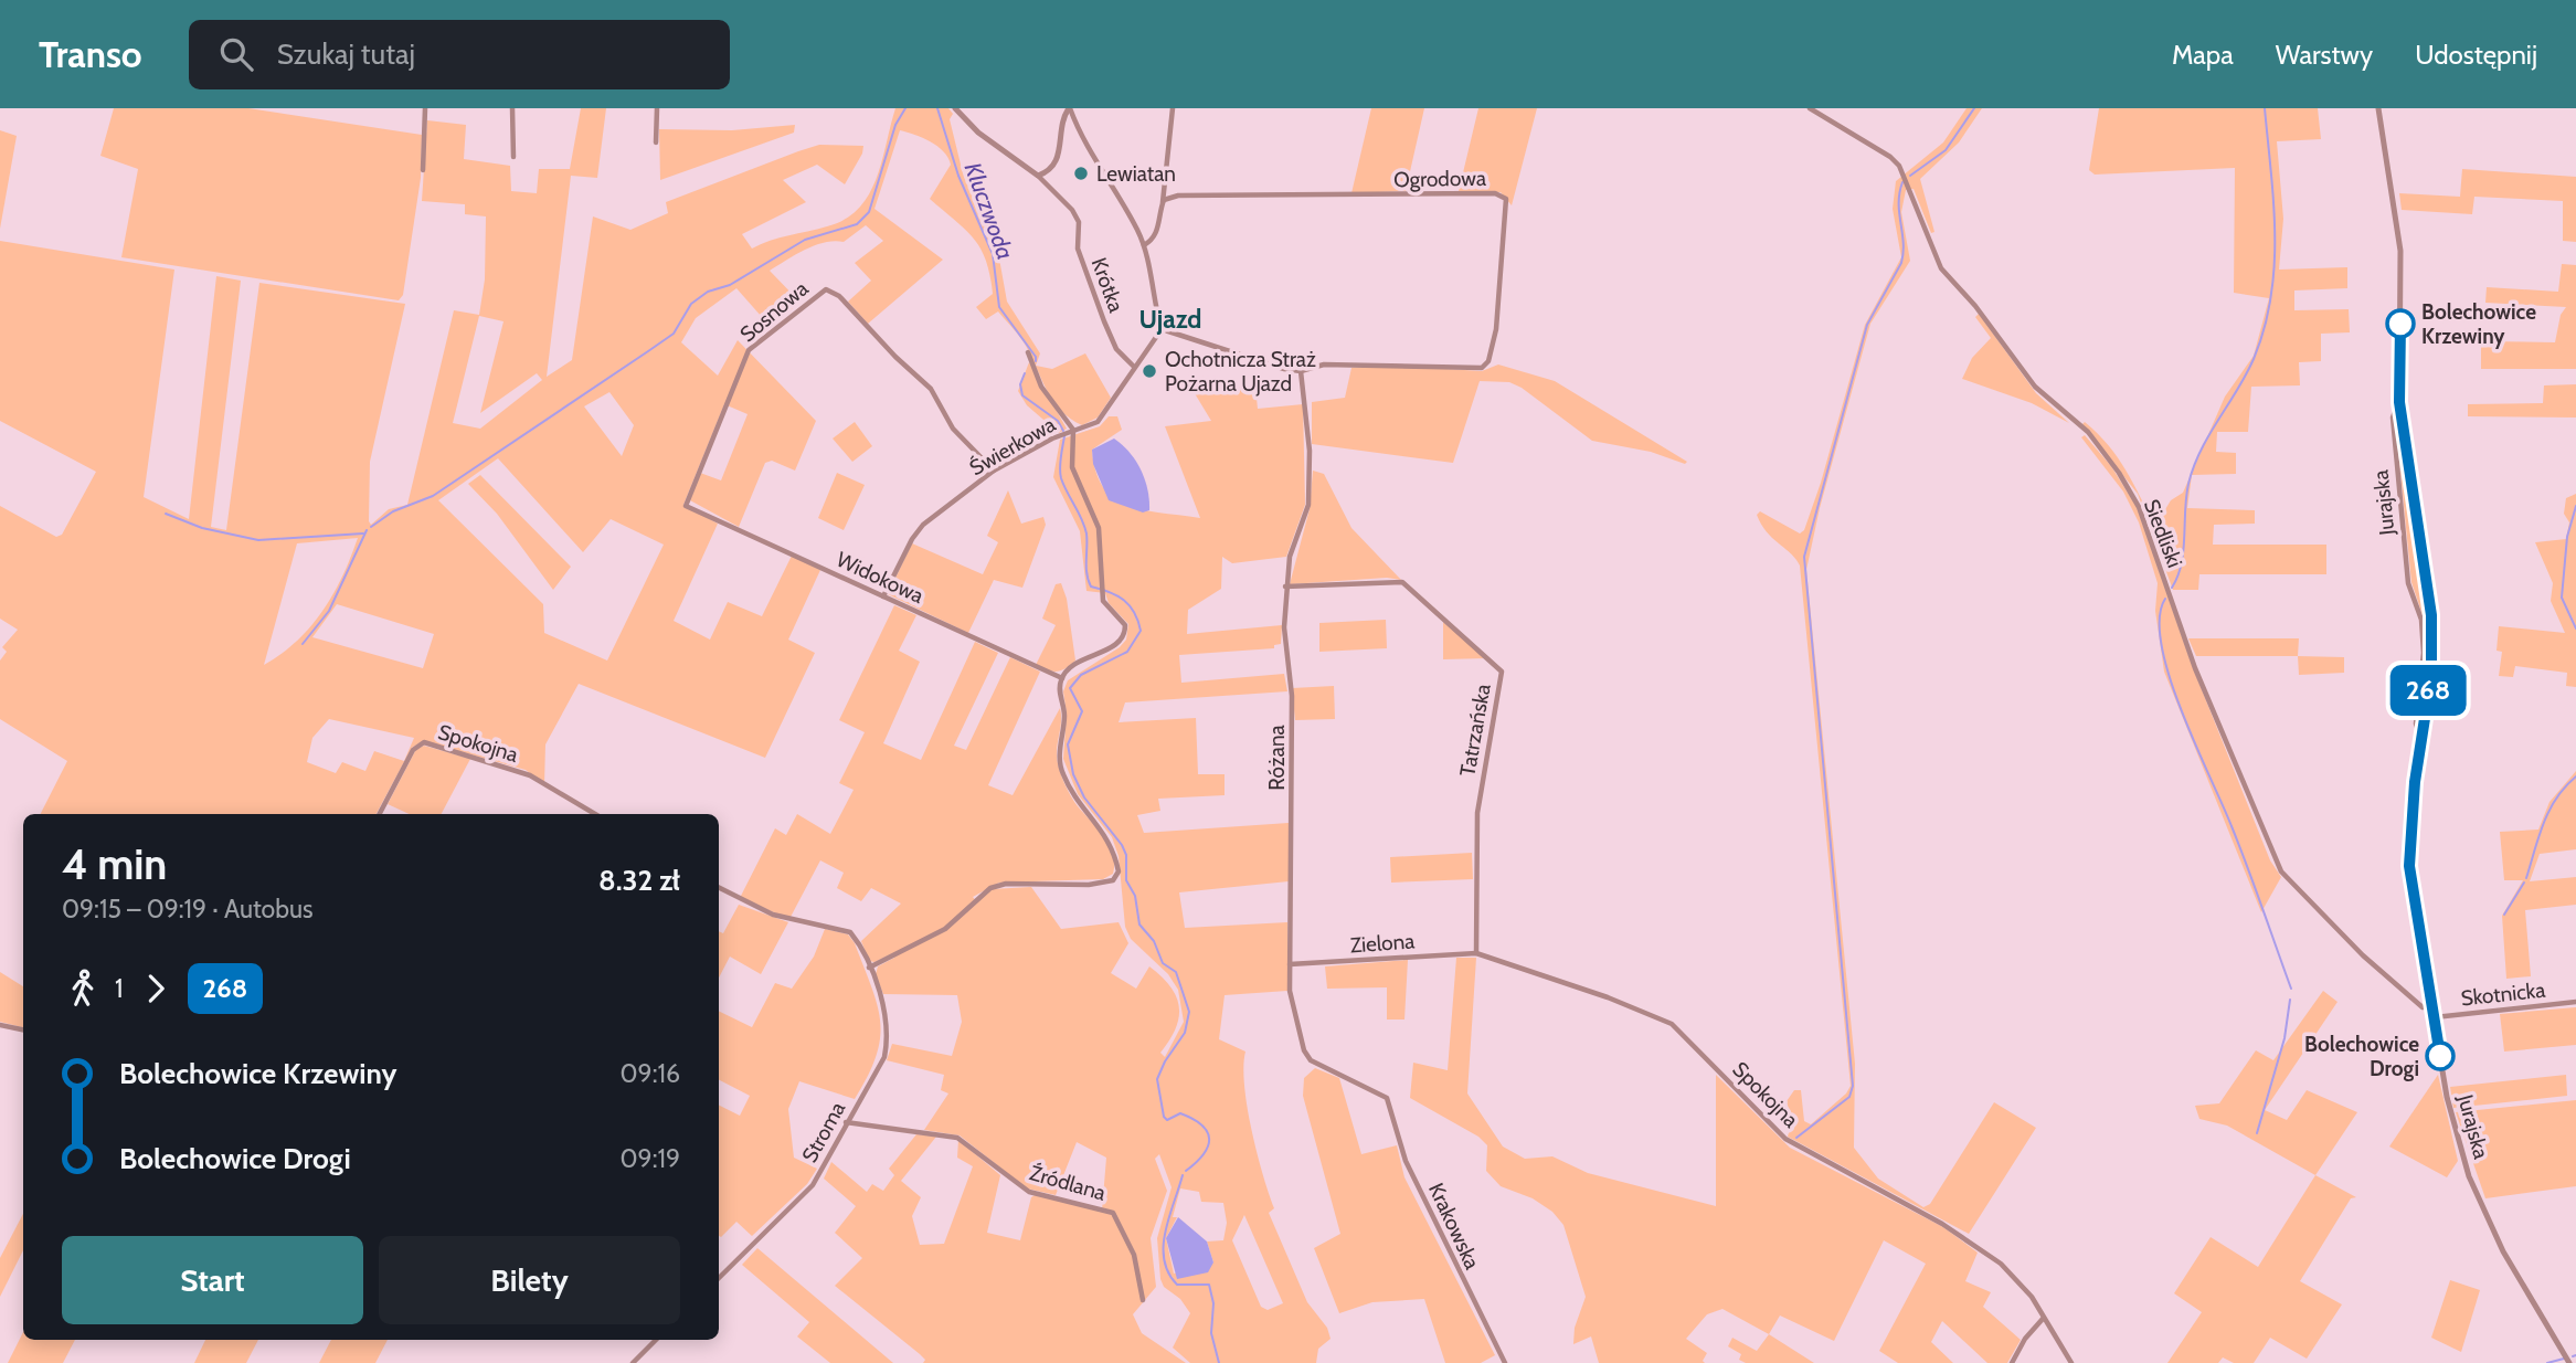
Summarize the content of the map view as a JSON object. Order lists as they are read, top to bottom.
{
  "streets": {
    "street": [
      "Ogrodowa",
      "Krótka",
      "Sosnowa",
      "Świerkowa",
      "Jurajska",
      "Siedliski",
      "Widokowa",
      "Tatrzańska",
      "Spokojna",
      "Różana",
      "Zielona",
      "Skotnicka",
      "Stroma",
      "Źródlana",
      "Krakowska"
    ]
  },
  "crossings": [
    ["Ogrodowa", "Różana"],
    ["Krótka", "Świerkowa"],
    ["Sosnowa", "Świerkowa"],
    ["Sosnowa", "Widokowa"],
    ["Świerkowa", "Widokowa"],
    ["Jurajska", "Siedliski"],
    ["Jurajska", "Skotnicka"],
    ["Tatrzańska", "Spokojna"],
    ["Tatrzańska", "Różana"],
    ["Tatrzańska", "Zielona"],
    ["Spokojna", "Zielona"],
    ["Różana", "Zielona"],
    ["Różana", "Krakowska"],
    ["Stroma", "Źródlana"]
  ],
  "districts": ["Ujazd"],
  "water": ["Kluczwoda"],
  "places": [
    "Lewiatan",
    "Bolechowice Krzewiny",
    "Ochotnicza Straż Pożarna Ujazd",
    "Bolechowice Drogi"
  ],
  "lines": ["bus line 268"],
  "page": {
    "header": "Transo",
    "search": "Szukaj tutaj",
    "nav": ["Mapa", "Warstwy", "Udostępnij"],
    "on_map": "268",
    "heading": ["4 min", "09:15 – 09:19 · Autobus", "8.32 zł"],
    "legs": ["1", "268"],
    "list": [
      {
        "name": "Bolechowice Krzewiny",
        "value": "09:16"
      },
      {
        "name": "Bolechowice Drogi",
        "value": "09:19"
      }
    ],
    "buttons": ["Start", "Bilety"]
  }
}
